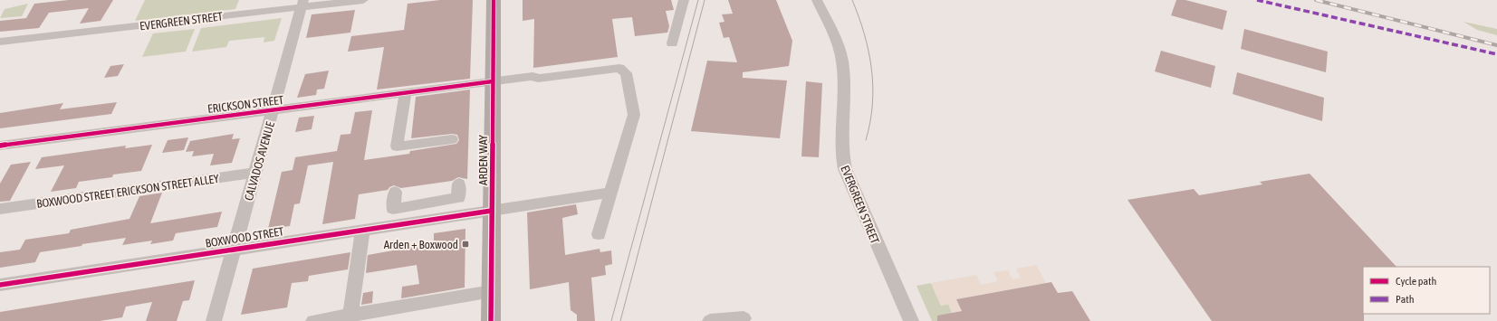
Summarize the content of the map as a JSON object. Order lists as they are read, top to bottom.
{
  "streets": {
    "main road": ["ARDEN WAY"],
    "street": [
      "EVERGREEN STREET",
      "ERICKSON STREET",
      "CALVADOS AVENUE",
      "BOXWOOD STREET ERICKSON STREET ALLEY",
      "BOXWOOD STREET"
    ]
  },
  "crossings": [
    ["EVERGREEN STREET", "CALVADOS AVENUE"],
    ["ERICKSON STREET", "ARDEN WAY"],
    ["ERICKSON STREET", "CALVADOS AVENUE"],
    ["ERICKSON STREET", "BOXWOOD STREET"],
    ["ARDEN WAY", "BOXWOOD STREET"],
    ["CALVADOS AVENUE", "BOXWOOD STREET ERICKSON STREET ALLEY"],
    ["CALVADOS AVENUE", "BOXWOOD STREET"]
  ],
  "places": {
    "transit": ["Arden + Boxwood"]
  },
  "legend": ["Cycle path", "Path"]
}
